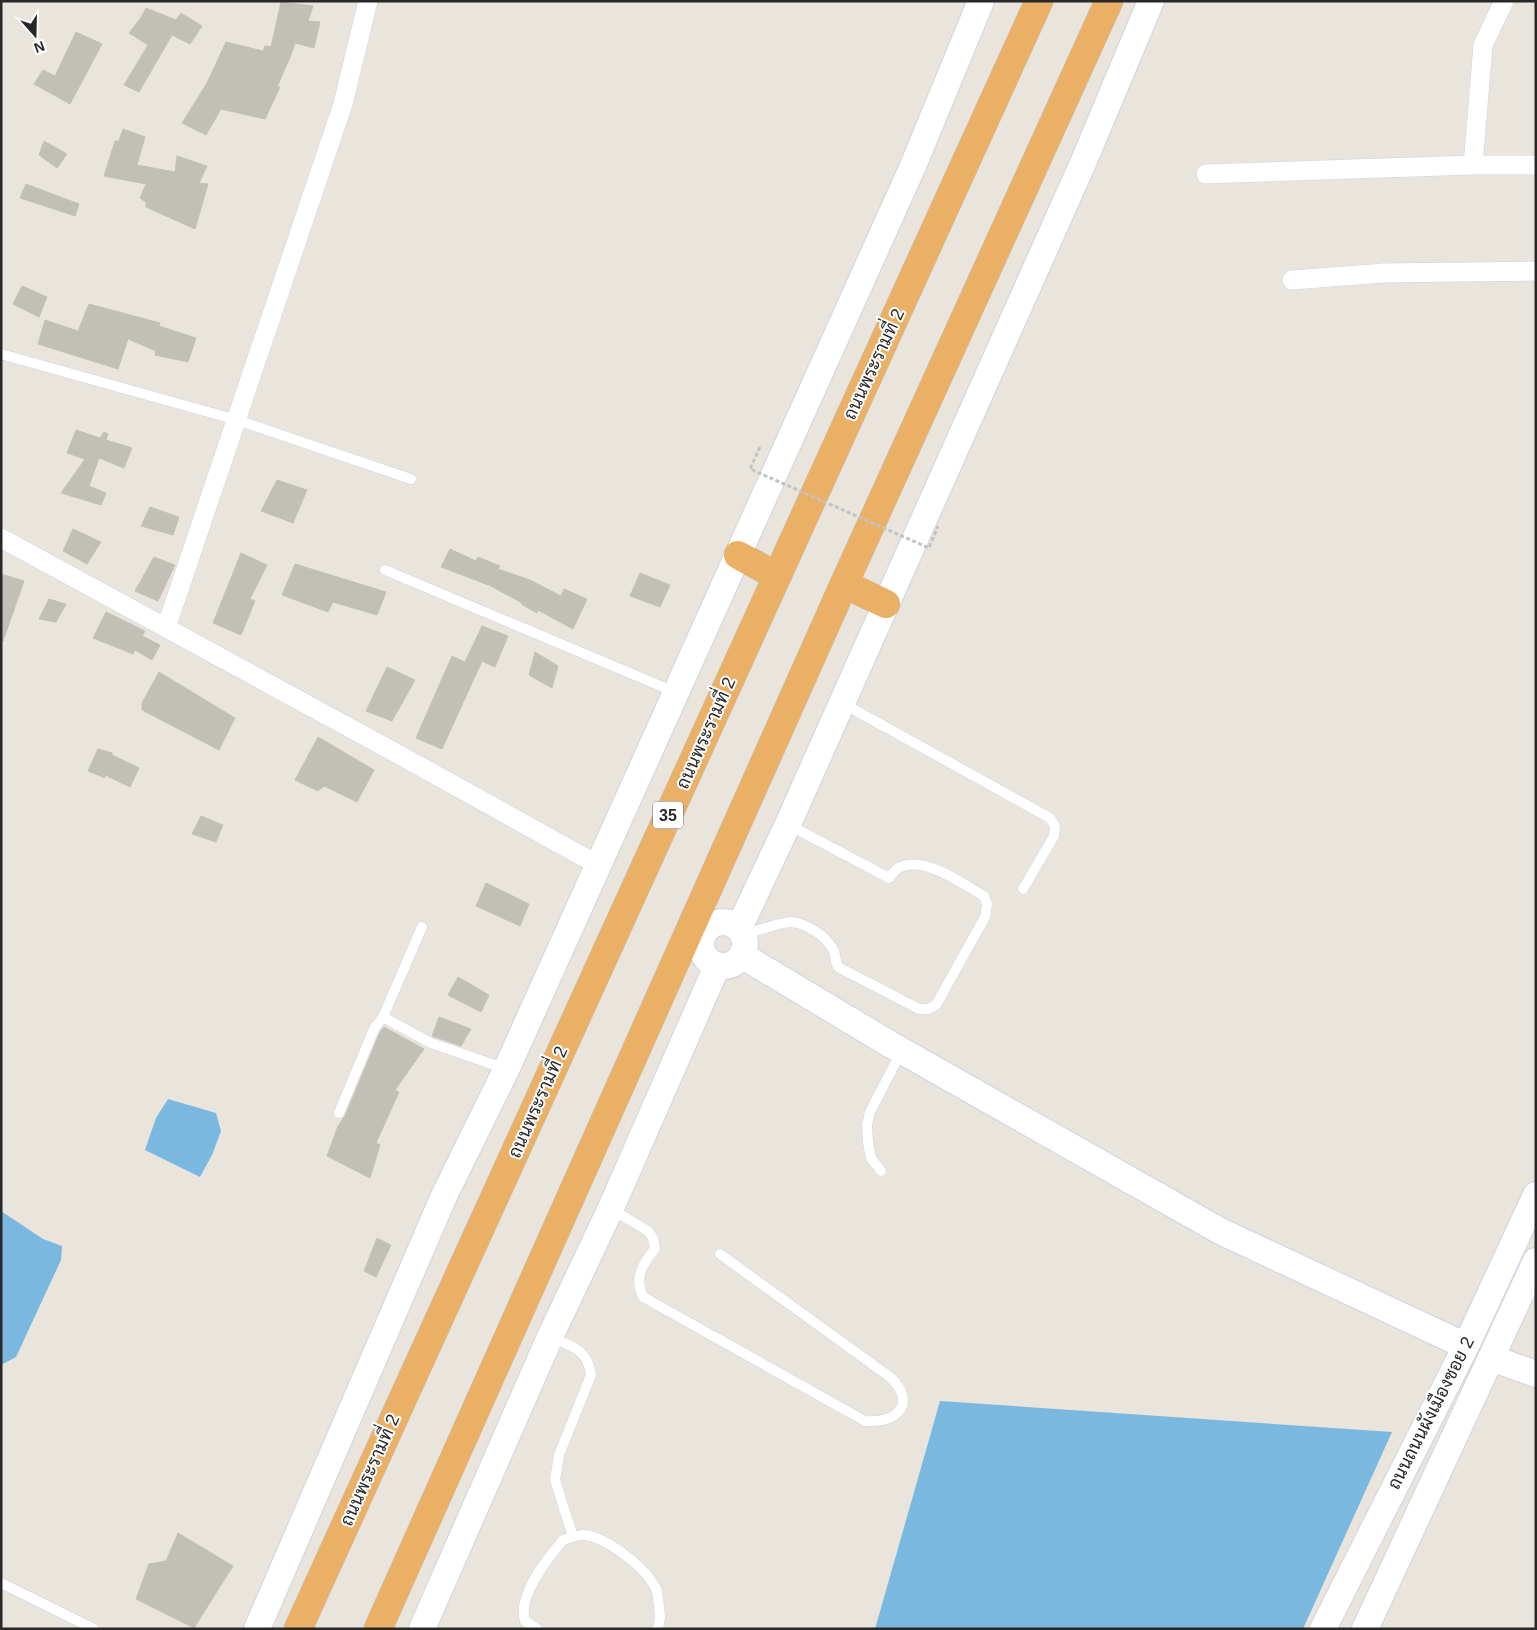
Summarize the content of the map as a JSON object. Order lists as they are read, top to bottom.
{
  "streets": {
    "highway": ["ถนนพระรามที่ 2", "35"],
    "main road": ["ถนนถนนผังเมืองซอย 2"]
  },
  "north": "bottom"
}
